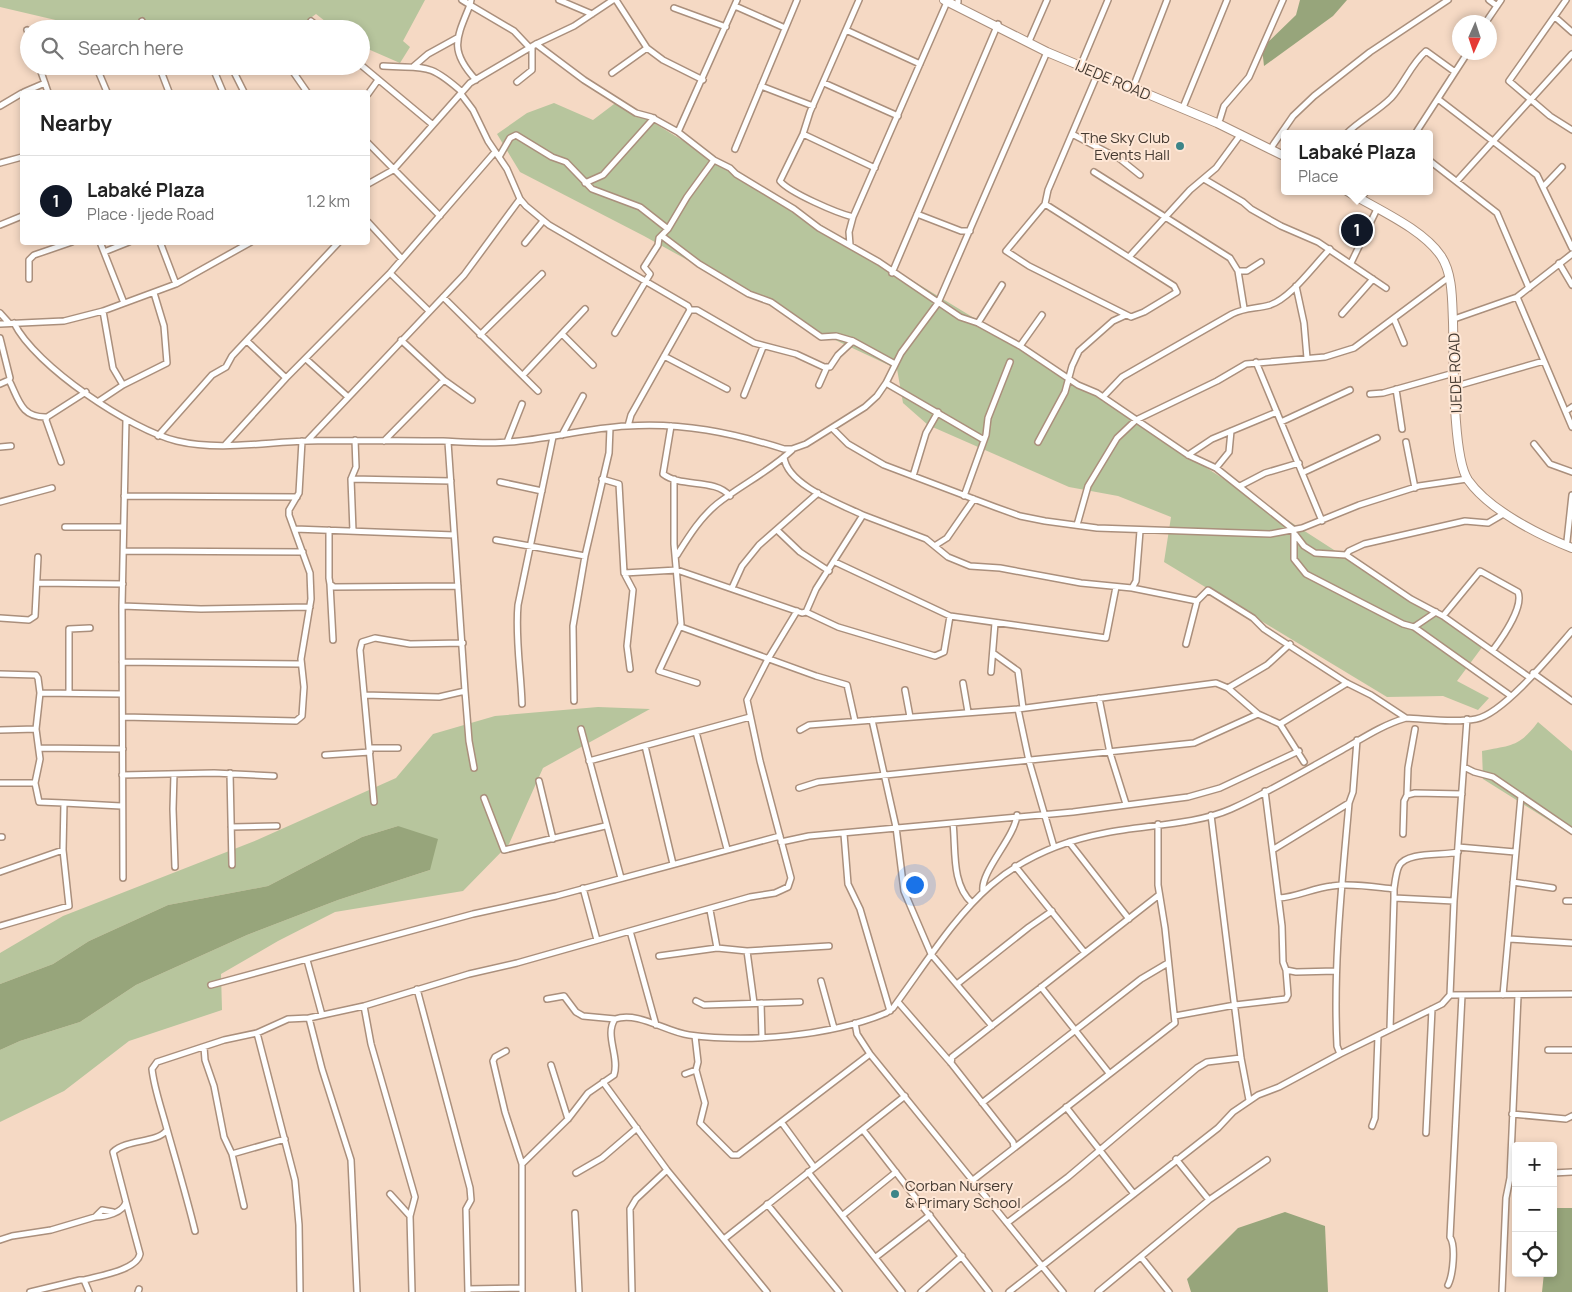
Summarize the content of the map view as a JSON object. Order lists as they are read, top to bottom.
{
  "streets": {
    "main road": ["IJEDE ROAD"]
  },
  "places": ["The Sky Club Events Hall", "Corban Nursery & Primary School"],
  "north": "bottom",
  "page": {
    "search": "Search here",
    "heading": "Nearby",
    "popup": ["Labaké Plaza", "Place"],
    "list": [
      {
        "mark": "1",
        "name": "Labaké Plaza",
        "note": "Place · Ijede Road",
        "value": "1.2 km"
      }
    ],
    "pins": "1",
    "map_buttons": ["+", "−"]
  }
}
